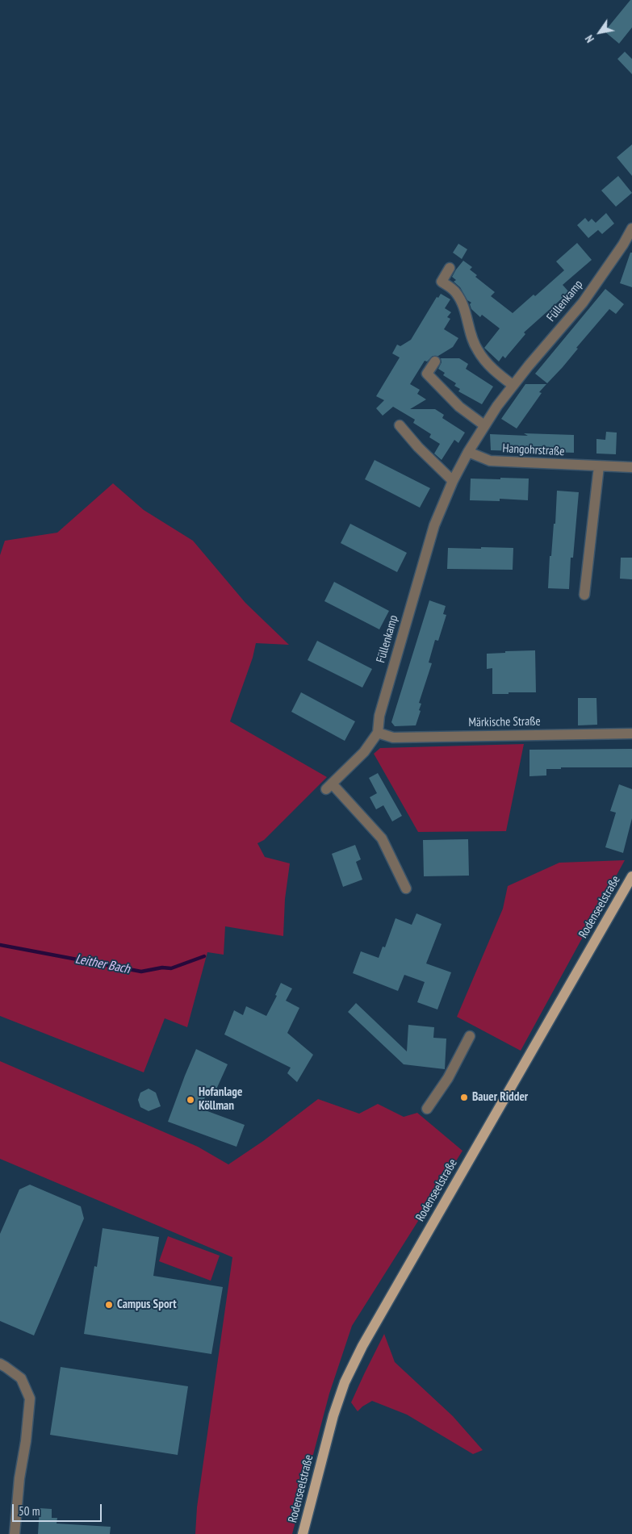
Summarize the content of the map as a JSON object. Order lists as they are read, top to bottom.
{
  "streets": {
    "main road": ["Rodenseelstraße"],
    "street": ["Füllenkamp", "Hangohrstraße", "Märkische Straße"]
  },
  "crossings": [
    ["Füllenkamp", "Hangohrstraße"],
    ["Füllenkamp", "Märkische Straße"]
  ],
  "water": ["Leither Bach"],
  "places": ["Bauer Ridder", "Hofanlage Köllman", "Campus Sport"],
  "scale_bar": "50 m",
  "north": "bottom left"
}
